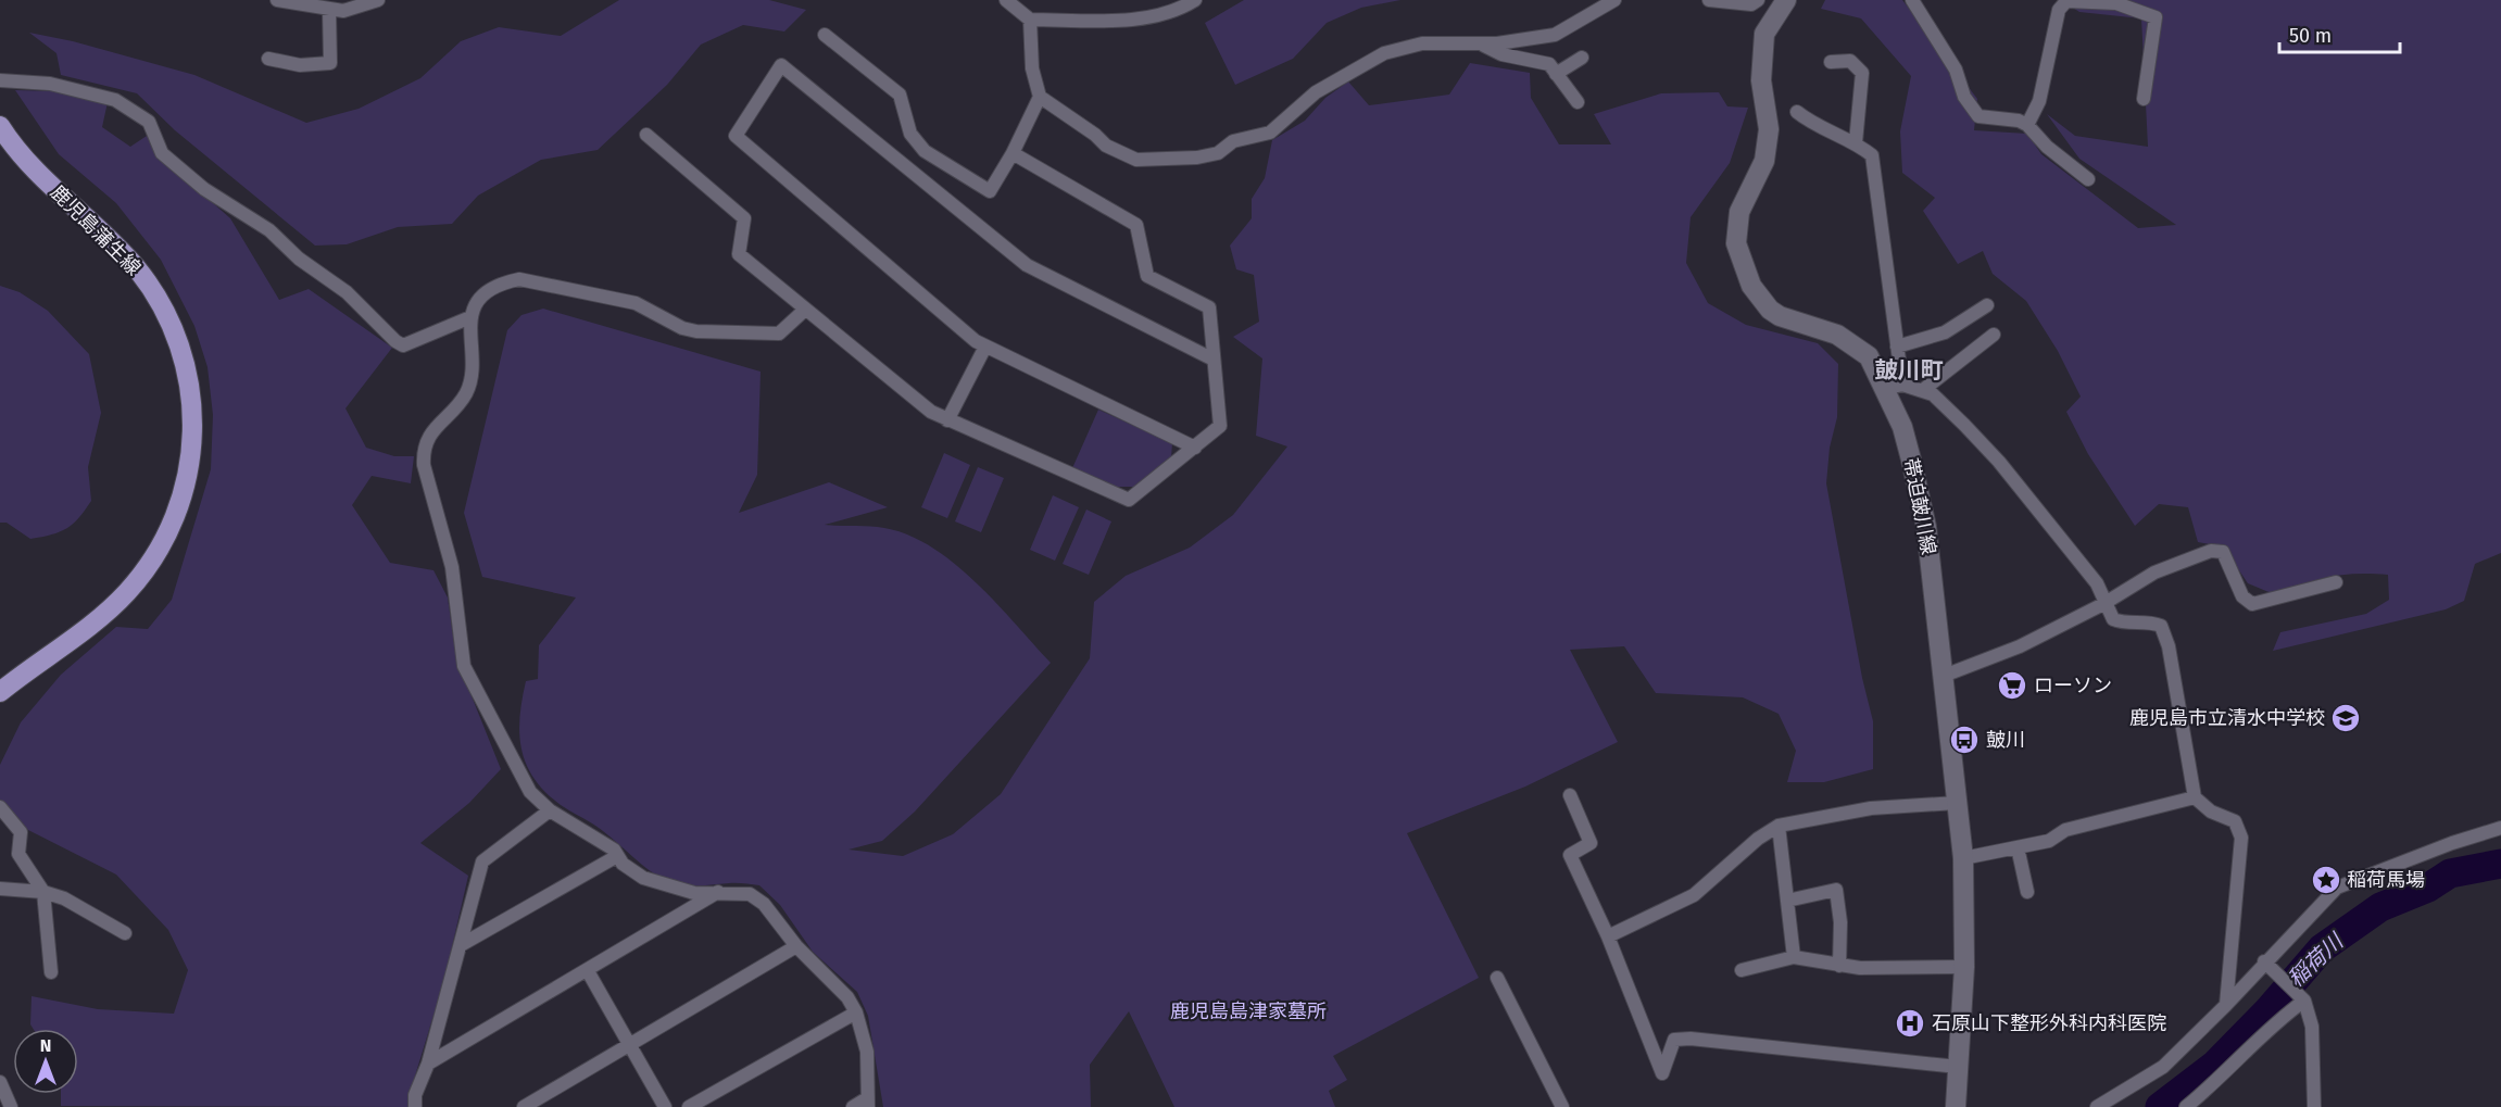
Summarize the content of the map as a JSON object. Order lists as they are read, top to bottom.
{
  "streets": {
    "main road": ["鹿児島蒲生線"],
    "street": ["帯迫皷川線"]
  },
  "districts": ["皷川町"],
  "water": ["稲荷川"],
  "parks": ["鹿児島島津家墓所"],
  "places": {
    "supermarket": ["ローソン"],
    "school or university": ["鹿児島市立清水中学校"],
    "bus stop": ["皷川"],
    "place": ["稲荷馬場"],
    "hospital": ["石原山下整形外科内科医院"]
  },
  "scale_bar": "50 m",
  "north": "top"
}
